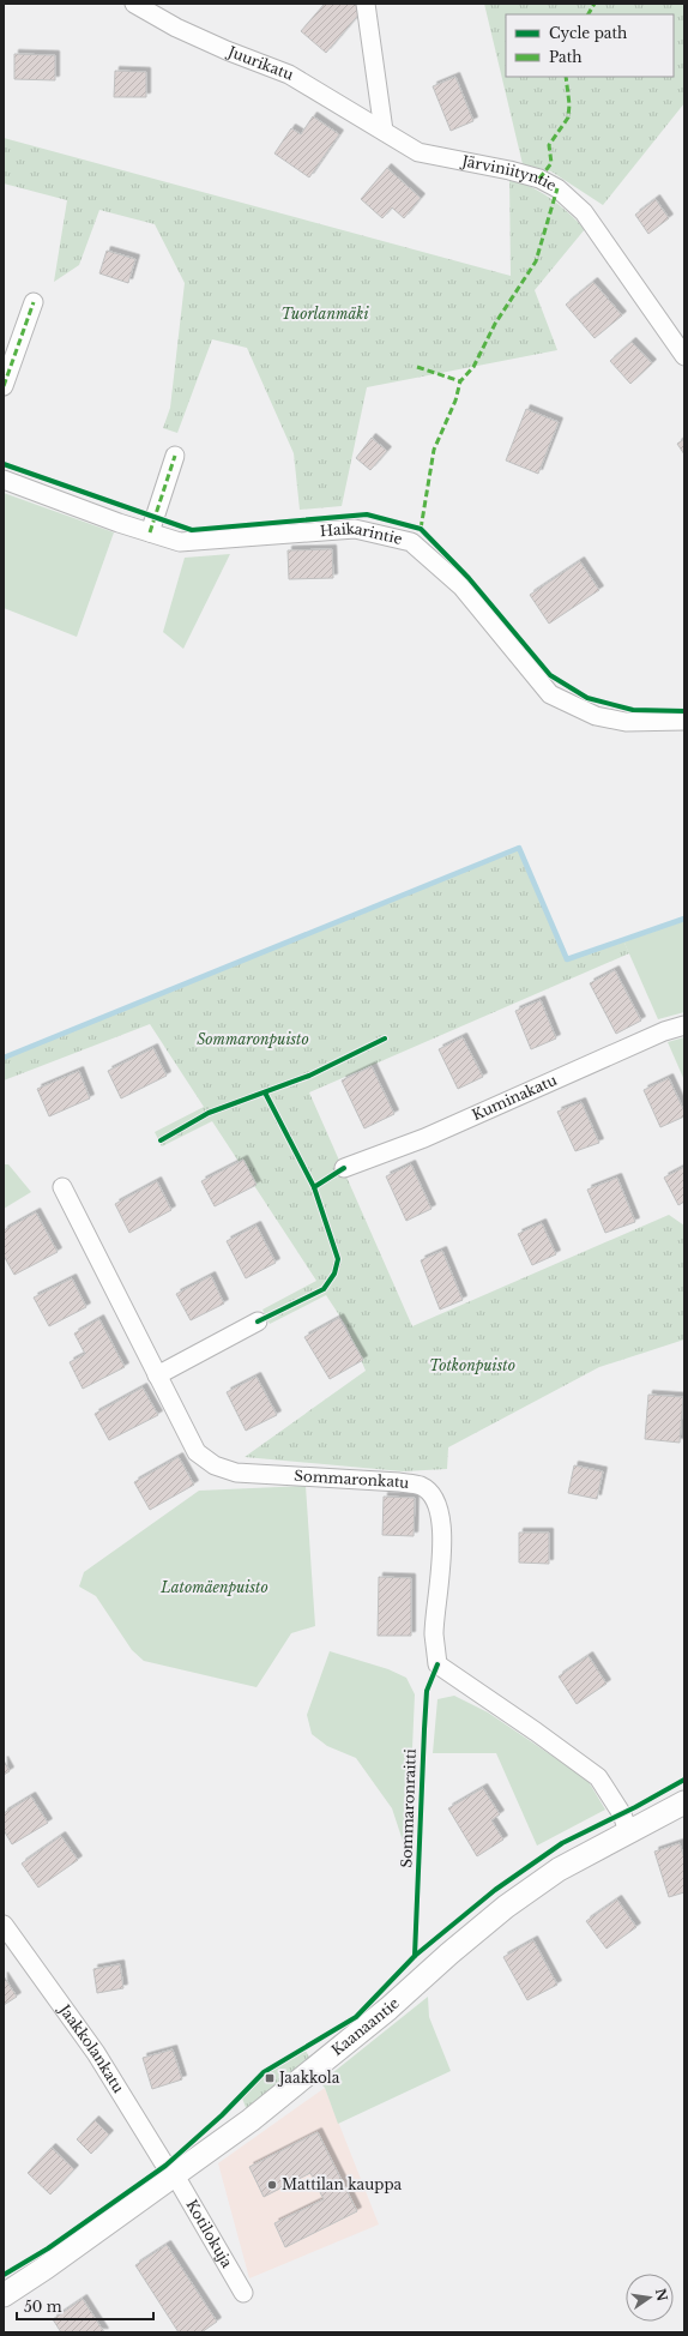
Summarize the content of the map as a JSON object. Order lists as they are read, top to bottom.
{
  "streets": {
    "street": [
      "Juurikatu",
      "Järviniityntie",
      "Haikarintie",
      "Kuminakatu",
      "Sommaronkatu",
      "Kaanaantie",
      "Jaakkolankatu",
      "Kotilokuja"
    ],
    "cycle path": ["Sommaronraitti"]
  },
  "crossings": [
    ["Juurikatu", "Järviniityntie"],
    ["Sommaronkatu", "Kaanaantie"],
    ["Kaanaantie", "Jaakkolankatu"],
    ["Kaanaantie", "Kotilokuja"],
    ["Jaakkolankatu", "Kotilokuja"]
  ],
  "parks": [
    "Tuorlanmäki",
    "Sommaronpuisto",
    "Totkonpuisto",
    "Latomäenpuisto"
  ],
  "places": {
    "transit": ["Jaakkola"],
    "other": ["Mattilan kauppa"]
  },
  "legend": ["Cycle path", "Path"],
  "scale_bar": "50 m",
  "north": "right"
}
